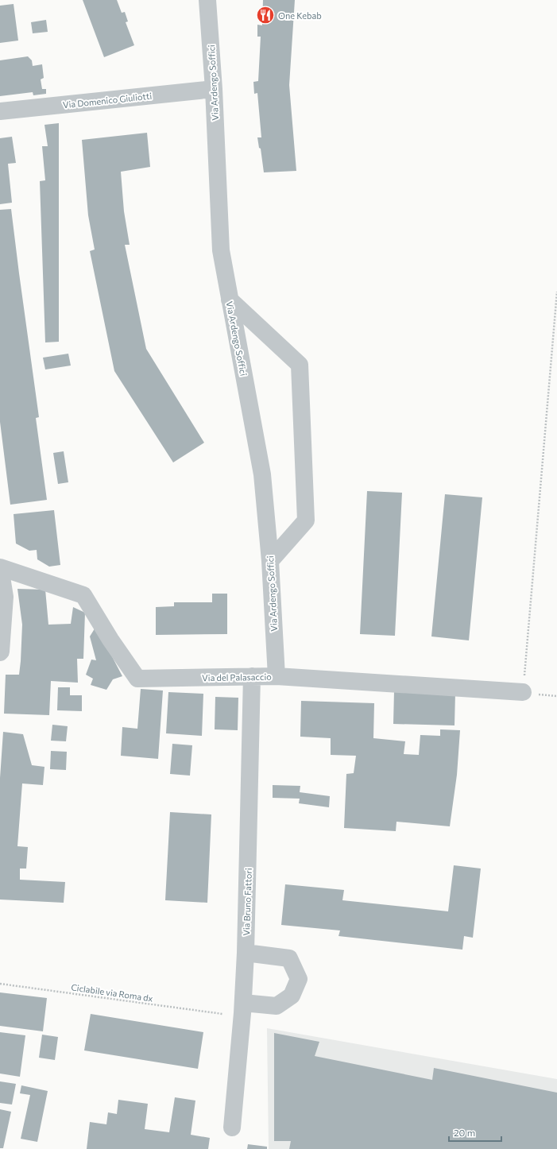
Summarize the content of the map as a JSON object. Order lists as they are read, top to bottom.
{
  "streets": {
    "street": [
      "Via Ardengo Soffici",
      "Via Domenico Giuliotti",
      "Via del Palasaccio",
      "Via Bruno Fattori"
    ],
    "path": ["Ciclabile via Roma dx"]
  },
  "crossings": [
    ["Via Ardengo Soffici", "Via Domenico Giuliotti"],
    ["Via Ardengo Soffici", "Via del Palasaccio"],
    ["Via del Palasaccio", "Via Bruno Fattori"]
  ],
  "places": {
    "restaurant": ["One Kebab"]
  },
  "scale_bar": "20 m"
}
